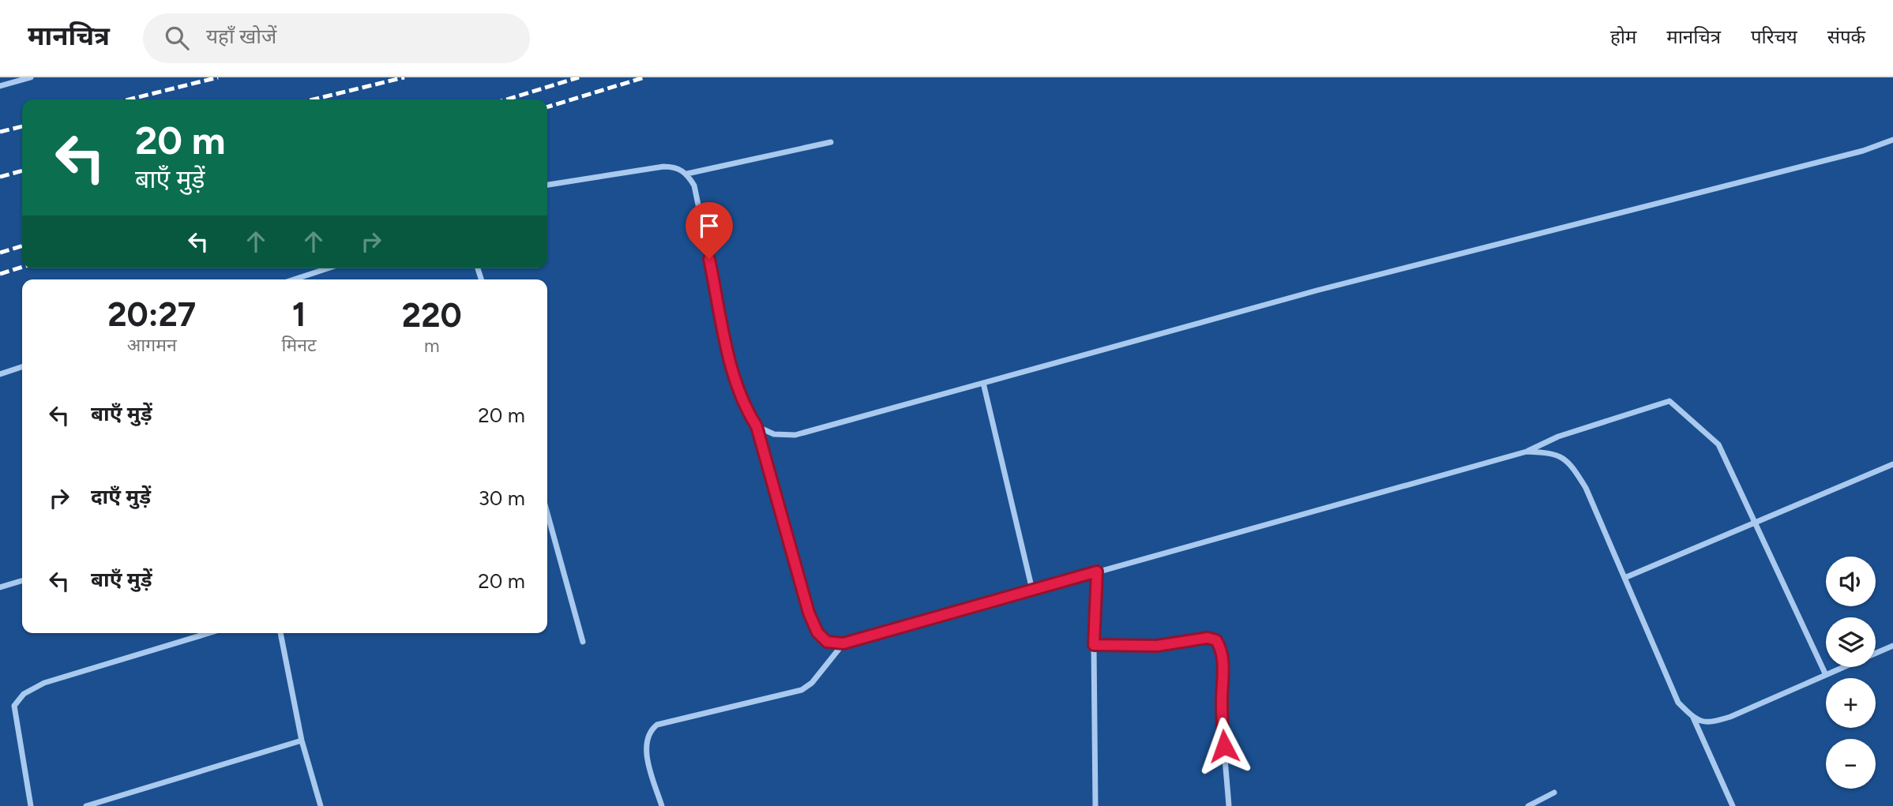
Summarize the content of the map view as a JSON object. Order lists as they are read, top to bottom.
{
  "page": {
    "header": "मानचित्र",
    "search": "यहाँ खोजें",
    "nav": [
      "होम",
      "मानचित्र",
      "परिचय",
      "संपर्क"
    ],
    "turn": ["20 m", "बाएँ मुड़ें"],
    "eta": [
      "20:27",
      "आगमन",
      "1",
      "मिनट",
      "220",
      "m"
    ],
    "list": [
      {
        "name": "बाएँ मुड़ें",
        "value": "20 m"
      },
      {
        "name": "दाएँ मुड़ें",
        "value": "30 m"
      },
      {
        "name": "बाएँ मुड़ें",
        "value": "20 m"
      }
    ],
    "map_buttons": ["+", "−"]
  }
}
